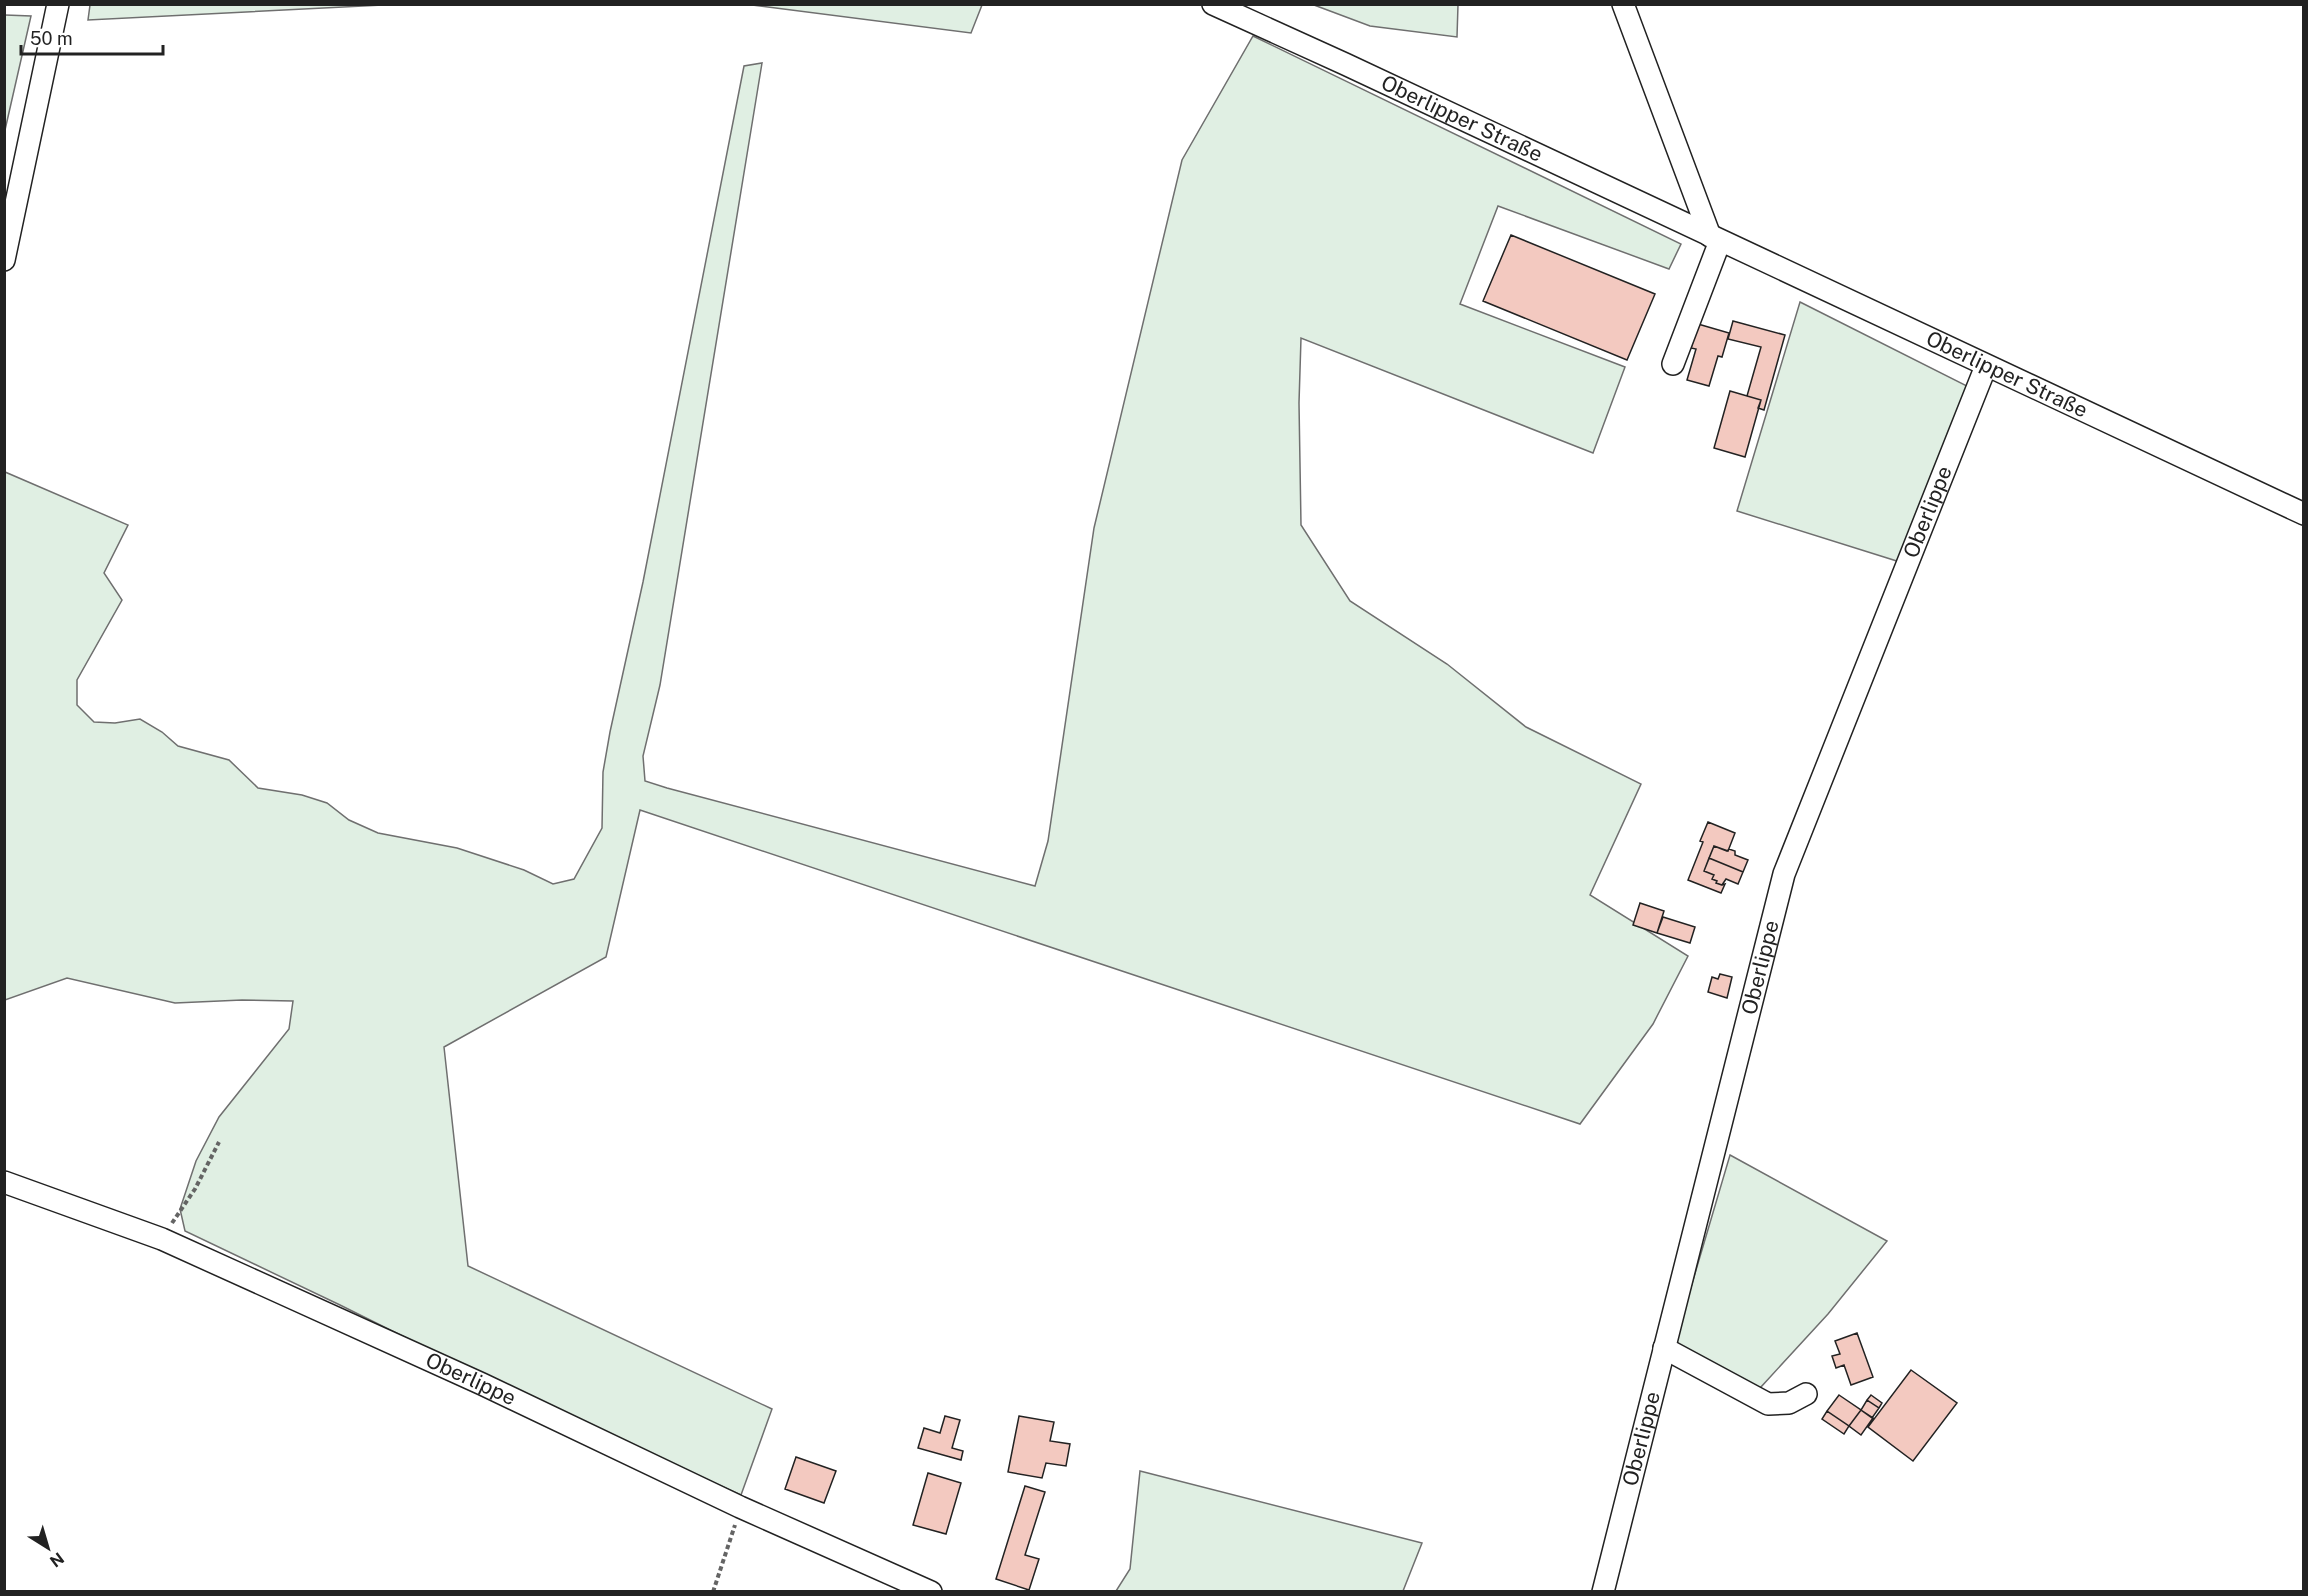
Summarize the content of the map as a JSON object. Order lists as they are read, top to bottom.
{
  "streets": {
    "street": ["Oberlipper Straße", "Oberlippe"]
  },
  "crossings": [
    ["Oberlipper Straße", "Oberlippe"]
  ],
  "scale_bar": "50 m",
  "north": "bottom right"
}
